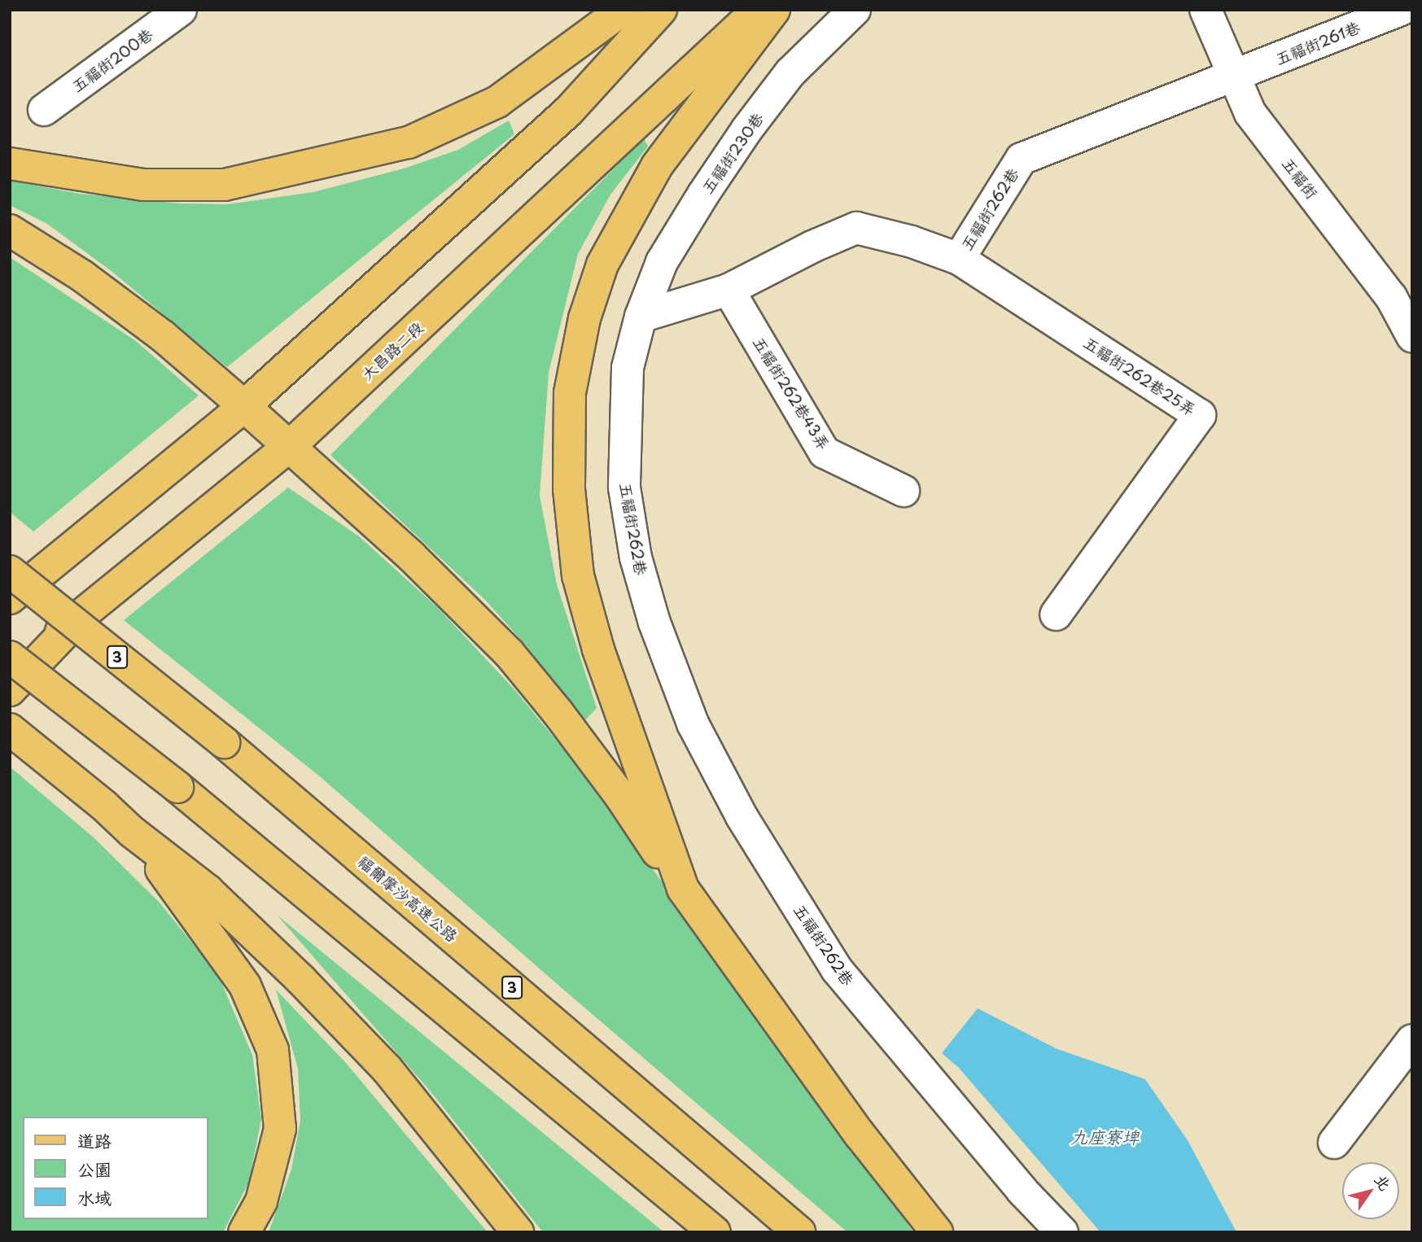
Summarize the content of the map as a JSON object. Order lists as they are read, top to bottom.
{
  "streets": {
    "main road": ["大昌路二段", "3", "福爾摩沙高速公路"],
    "lane": [
      "五福街261巷",
      "五福街200巷",
      "五福街230巷",
      "五福街",
      "五福街262巷",
      "五福街262巷25弄",
      "五福街262巷43弄"
    ]
  },
  "crossings": [
    ["五福街261巷", "五福街"],
    ["五福街261巷", "五福街262巷"],
    ["五福街230巷", "五福街262巷"],
    ["五福街", "五福街262巷"],
    ["五福街262巷", "五福街262巷25弄"],
    ["五福街262巷", "五福街262巷43弄"]
  ],
  "water": ["九座寮埤"],
  "legend": ["道路", "公園", "水域"],
  "north": "top right"
}
